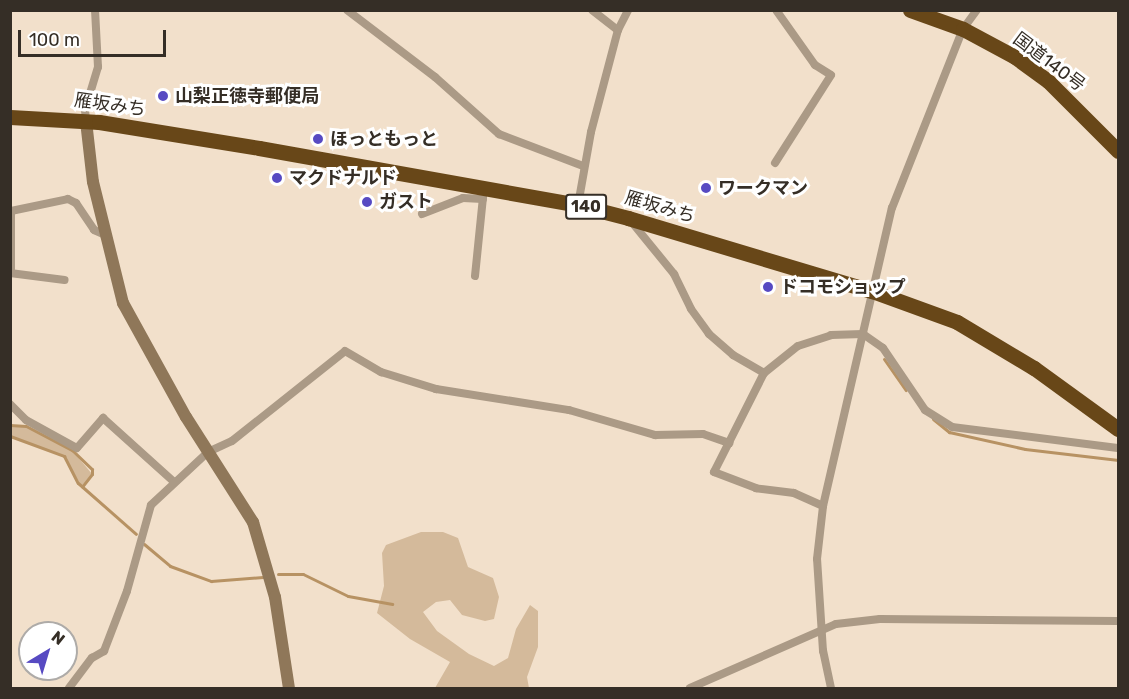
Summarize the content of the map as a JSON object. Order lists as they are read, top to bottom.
{
  "streets": {
    "highway": ["国道140号", "雁坂みち", "140"]
  },
  "places": [
    "山梨正徳寺郵便局",
    "ほっともっと",
    "マクドナルド",
    "ワークマン",
    "ガスト",
    "ドコモショップ"
  ],
  "scale_bar": "100 m",
  "north": "top right"
}
